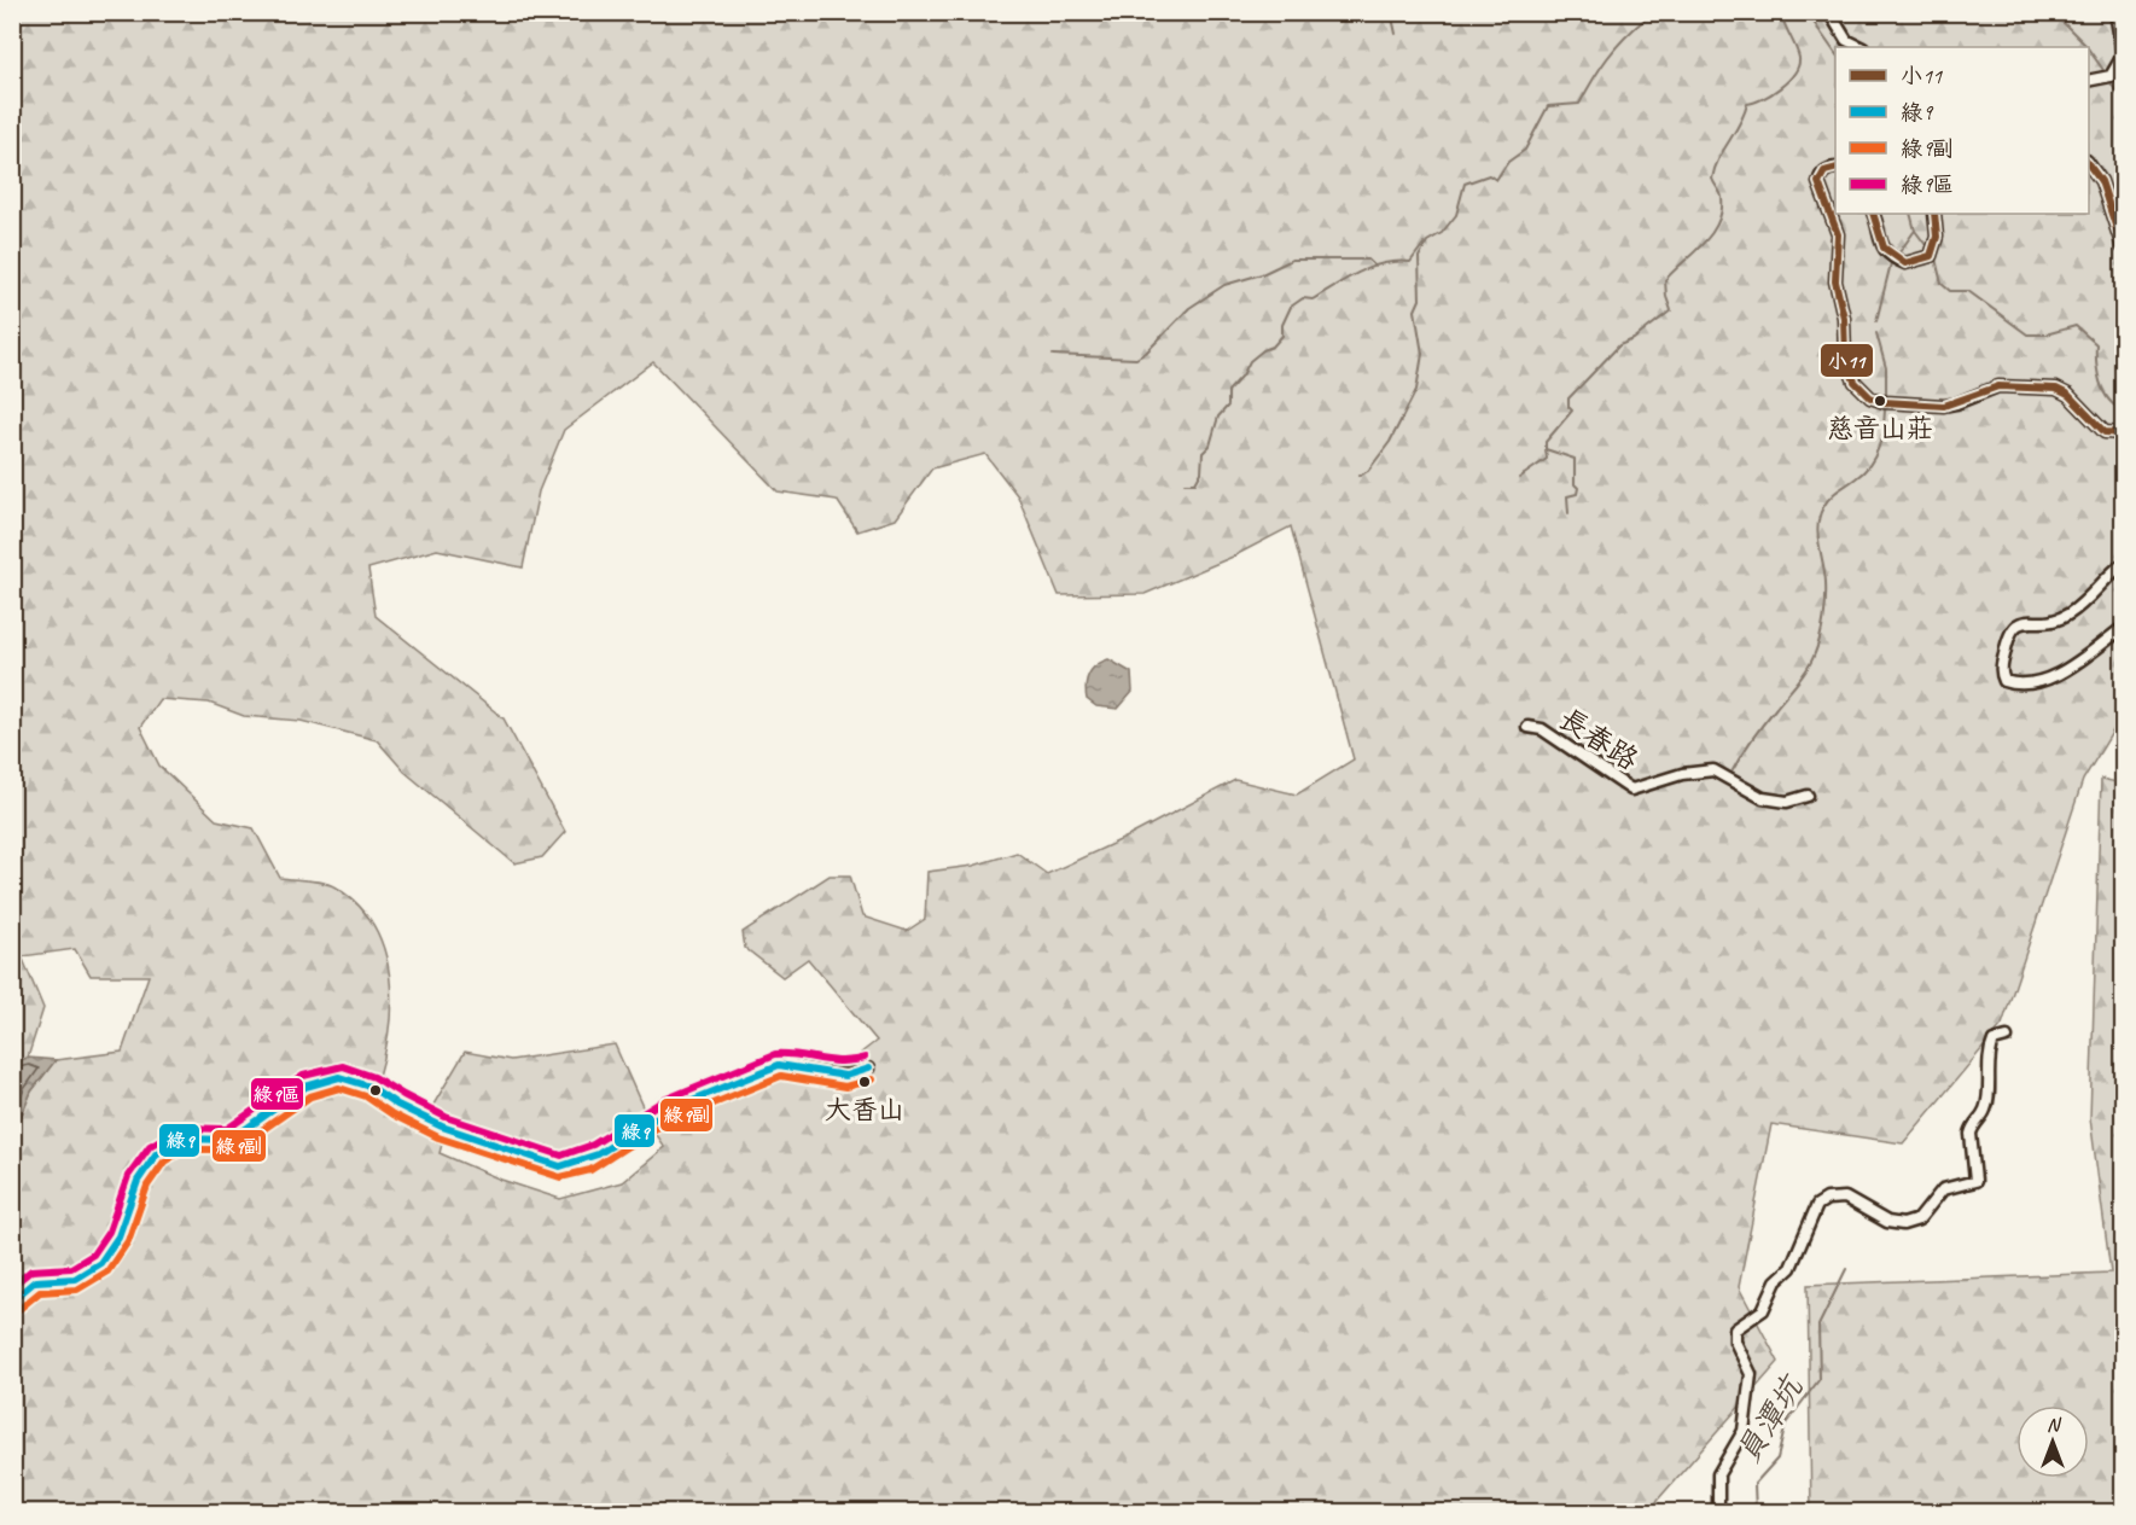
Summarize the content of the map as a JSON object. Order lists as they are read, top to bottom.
{
  "streets": {
    "street": ["長春路"]
  },
  "water": ["員潭坑"],
  "places": ["慈音山莊", "大香山"],
  "lines": [
    "transit line 小11",
    "transit line 綠9區",
    "transit line 綠9",
    "transit line 綠9副"
  ],
  "legend": [
    "小11",
    "綠9",
    "綠9副",
    "綠9區"
  ],
  "north": "top"
}
